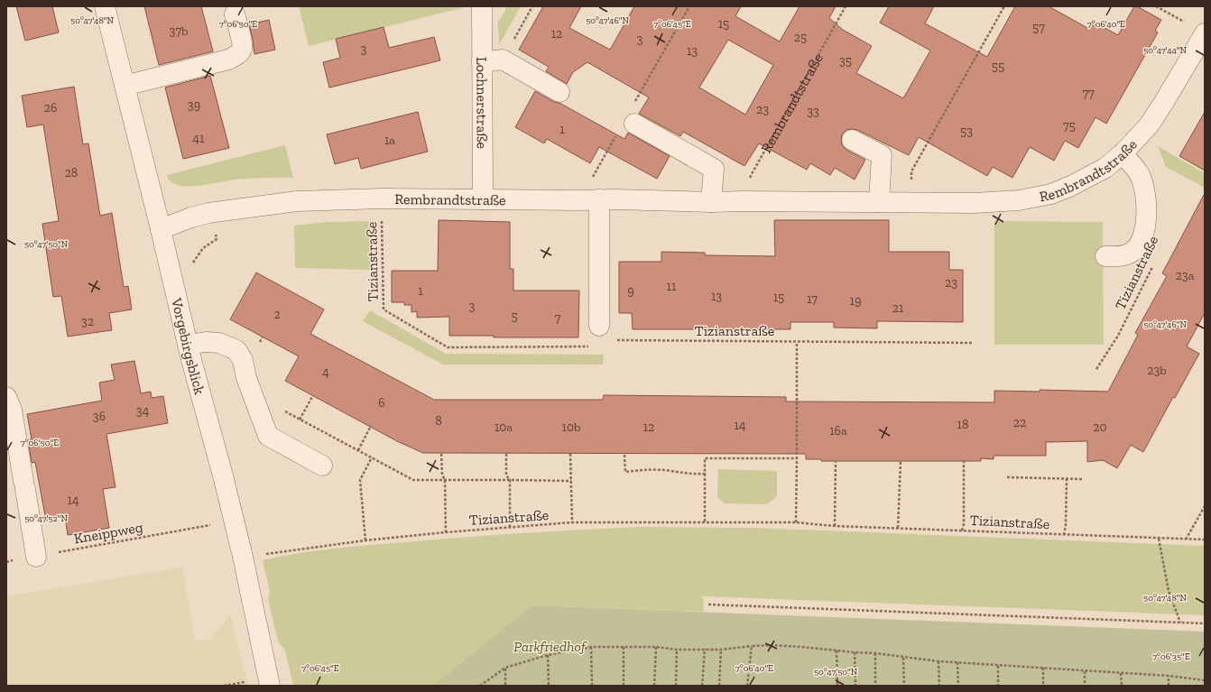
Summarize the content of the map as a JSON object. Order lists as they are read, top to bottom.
{
  "streets": {
    "street": ["Rembrandtstraße", "Lochnerstraße", "Vorgebirgsblick"],
    "path": ["Tizianstraße", "Kneippweg"]
  },
  "crossings": [
    ["Rembrandtstraße", "Lochnerstraße"],
    ["Rembrandtstraße", "Tizianstraße"],
    ["Rembrandtstraße", "Vorgebirgsblick"],
    ["Tizianstraße", "Vorgebirgsblick"]
  ],
  "parks": ["Parkfriedhof"],
  "house_numbers": [
    "15",
    "57",
    "37b",
    "12",
    "25",
    "3",
    "3",
    "13",
    "35",
    "55",
    "77",
    "39",
    "26",
    "23",
    "33",
    "75",
    "1",
    "53",
    "41",
    "1a",
    "28",
    "23a",
    "23",
    "11",
    "1",
    "9",
    "13",
    "15",
    "17",
    "19",
    "3",
    "21",
    "2",
    "5",
    "7",
    "32",
    "23b",
    "4",
    "6",
    "34",
    "36",
    "8",
    "22",
    "18",
    "14",
    "10a",
    "10b",
    "12",
    "20",
    "16a",
    "14"
  ],
  "coordinates": [
    "50°47'48\"N",
    "50°47'46\"N",
    "7°06'50\"E",
    "7°06'45\"E",
    "7°06'40\"E",
    "50°47'44\"N",
    "50°47'50\"N",
    "50°47'52\"N",
    "7°06'35\"E"
  ]
}
